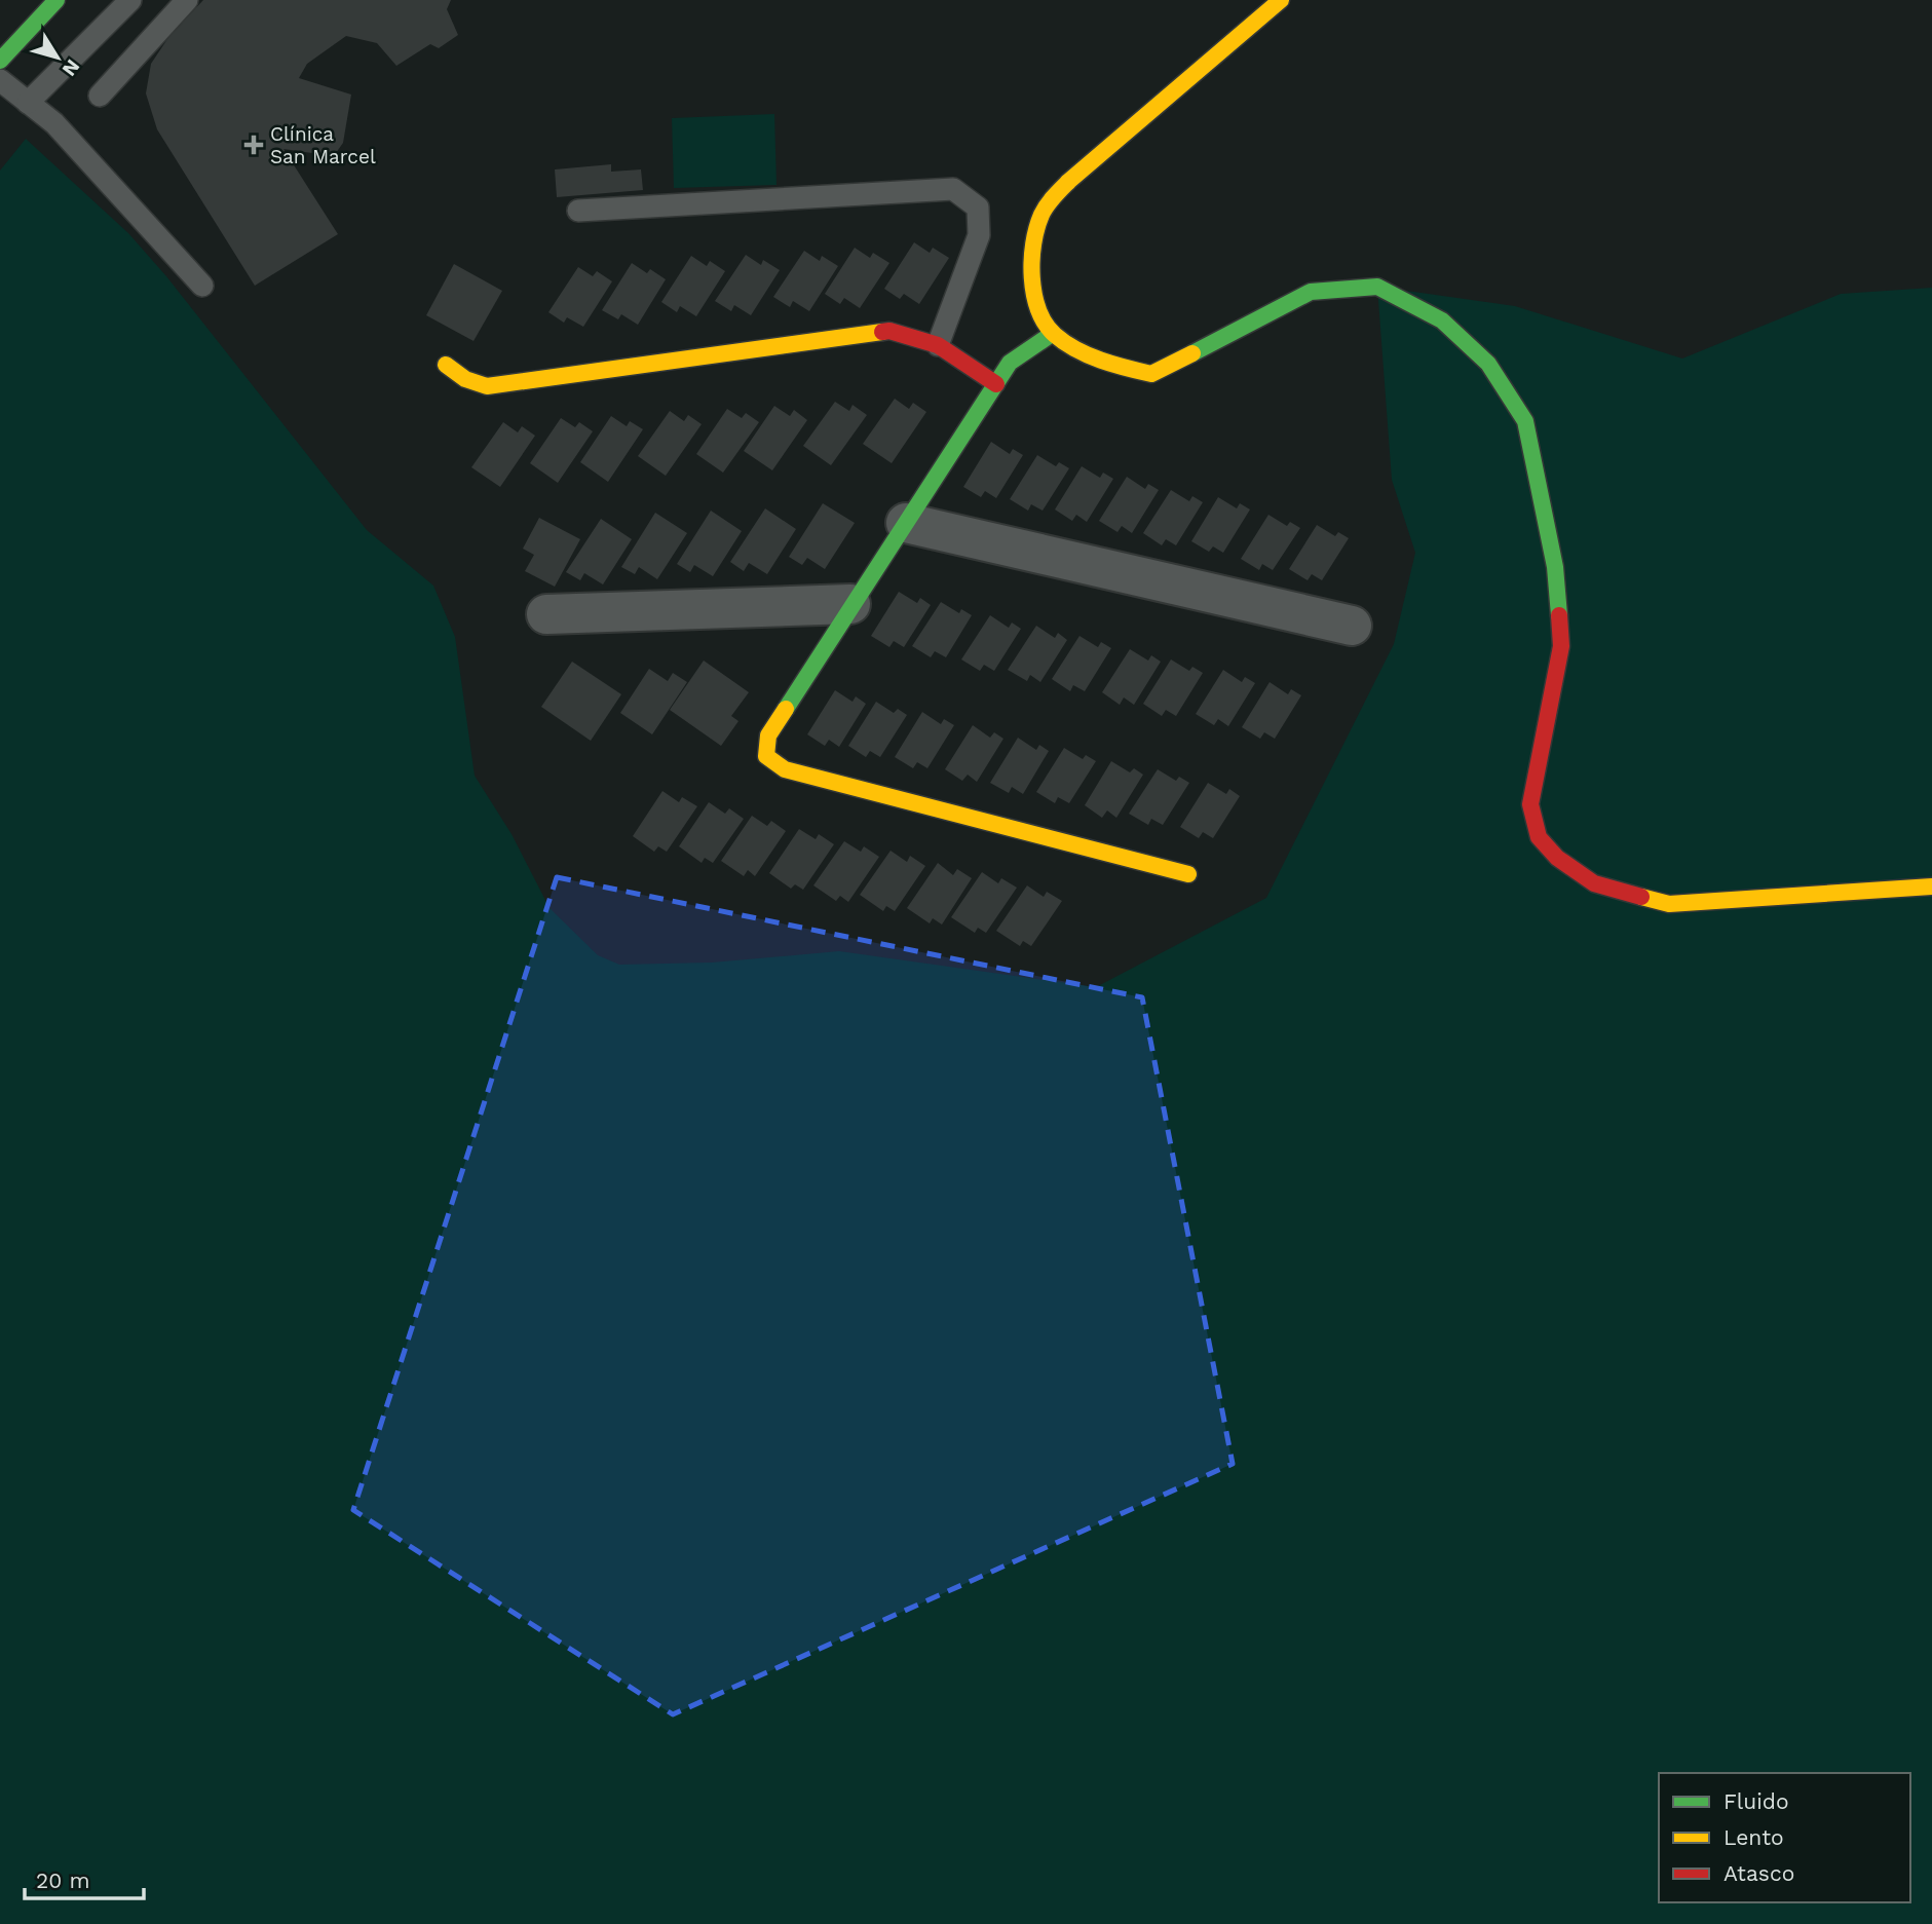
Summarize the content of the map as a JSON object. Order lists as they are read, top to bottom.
{
  "places": {
    "health": ["Clínica San Marcel"]
  },
  "legend": ["Fluido", "Lento", "Atasco"],
  "scale_bar": "20 m",
  "north": "bottom right"
}
